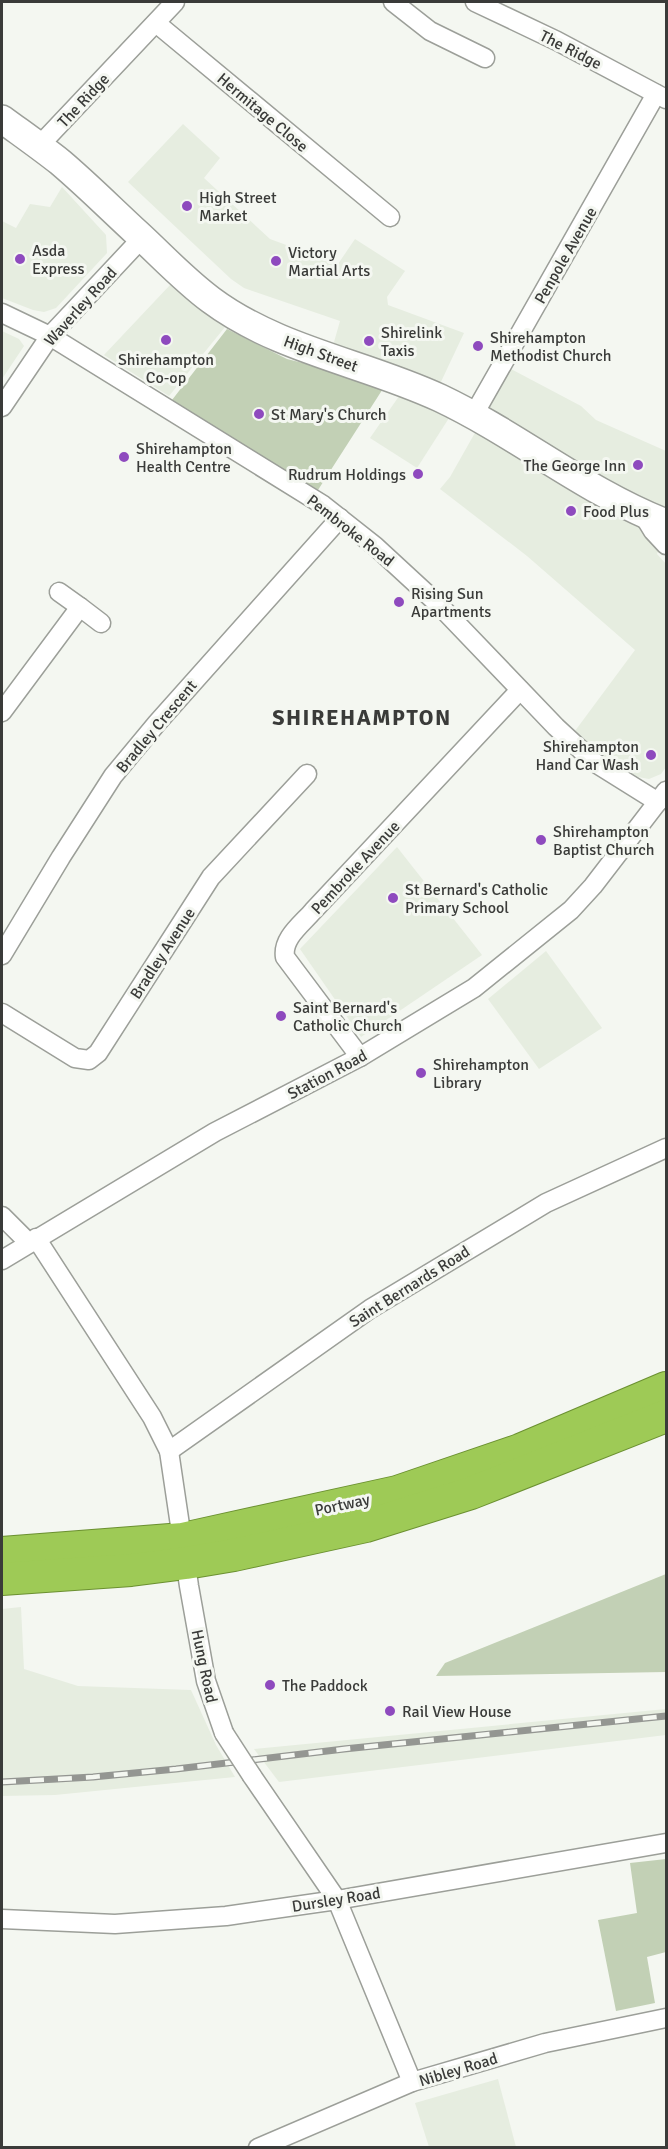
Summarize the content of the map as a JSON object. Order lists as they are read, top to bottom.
{
  "streets": {
    "highway": ["Portway"],
    "main road": ["High Street"],
    "street": [
      "The Ridge",
      "Hermitage Close",
      "Penpole Avenue",
      "Waverley Road",
      "Pembroke Road",
      "Bradley Crescent",
      "Pembroke Avenue",
      "Bradley Avenue",
      "Station Road",
      "Saint Bernards Road",
      "Hung Road",
      "Dursley Road",
      "Nibley Road"
    ]
  },
  "crossings": [
    ["The Ridge", "Hermitage Close"],
    ["The Ridge", "Penpole Avenue"],
    ["The Ridge", "High Street"],
    ["Penpole Avenue", "High Street"],
    ["Waverley Road", "High Street"],
    ["Waverley Road", "Pembroke Road"],
    ["Pembroke Road", "Bradley Crescent"],
    ["Pembroke Road", "Pembroke Avenue"],
    ["Pembroke Road", "Station Road"],
    ["Pembroke Avenue", "Station Road"],
    ["Station Road", "Hung Road"],
    ["Saint Bernards Road", "Hung Road"],
    ["Portway", "Hung Road"],
    ["Hung Road", "Dursley Road"],
    ["Hung Road", "Nibley Road"]
  ],
  "districts": ["SHIREHAMPTON"],
  "places": [
    "High Street Market",
    "Asda Express",
    "Victory Martial Arts",
    "Shirehampton Co-op",
    "Shirelink Taxis",
    "Shirehampton Methodist Church",
    "St Mary's Church",
    "Shirehampton Health Centre",
    "The George Inn",
    "Rudrum Holdings",
    "Food Plus",
    "Rising Sun Apartments",
    "Shirehampton Hand Car Wash",
    "Shirehampton Baptist Church",
    "St Bernard's Catholic Primary School",
    "Saint Bernard's Catholic Church",
    "Shirehampton Library",
    "The Paddock",
    "Rail View House"
  ]
}
